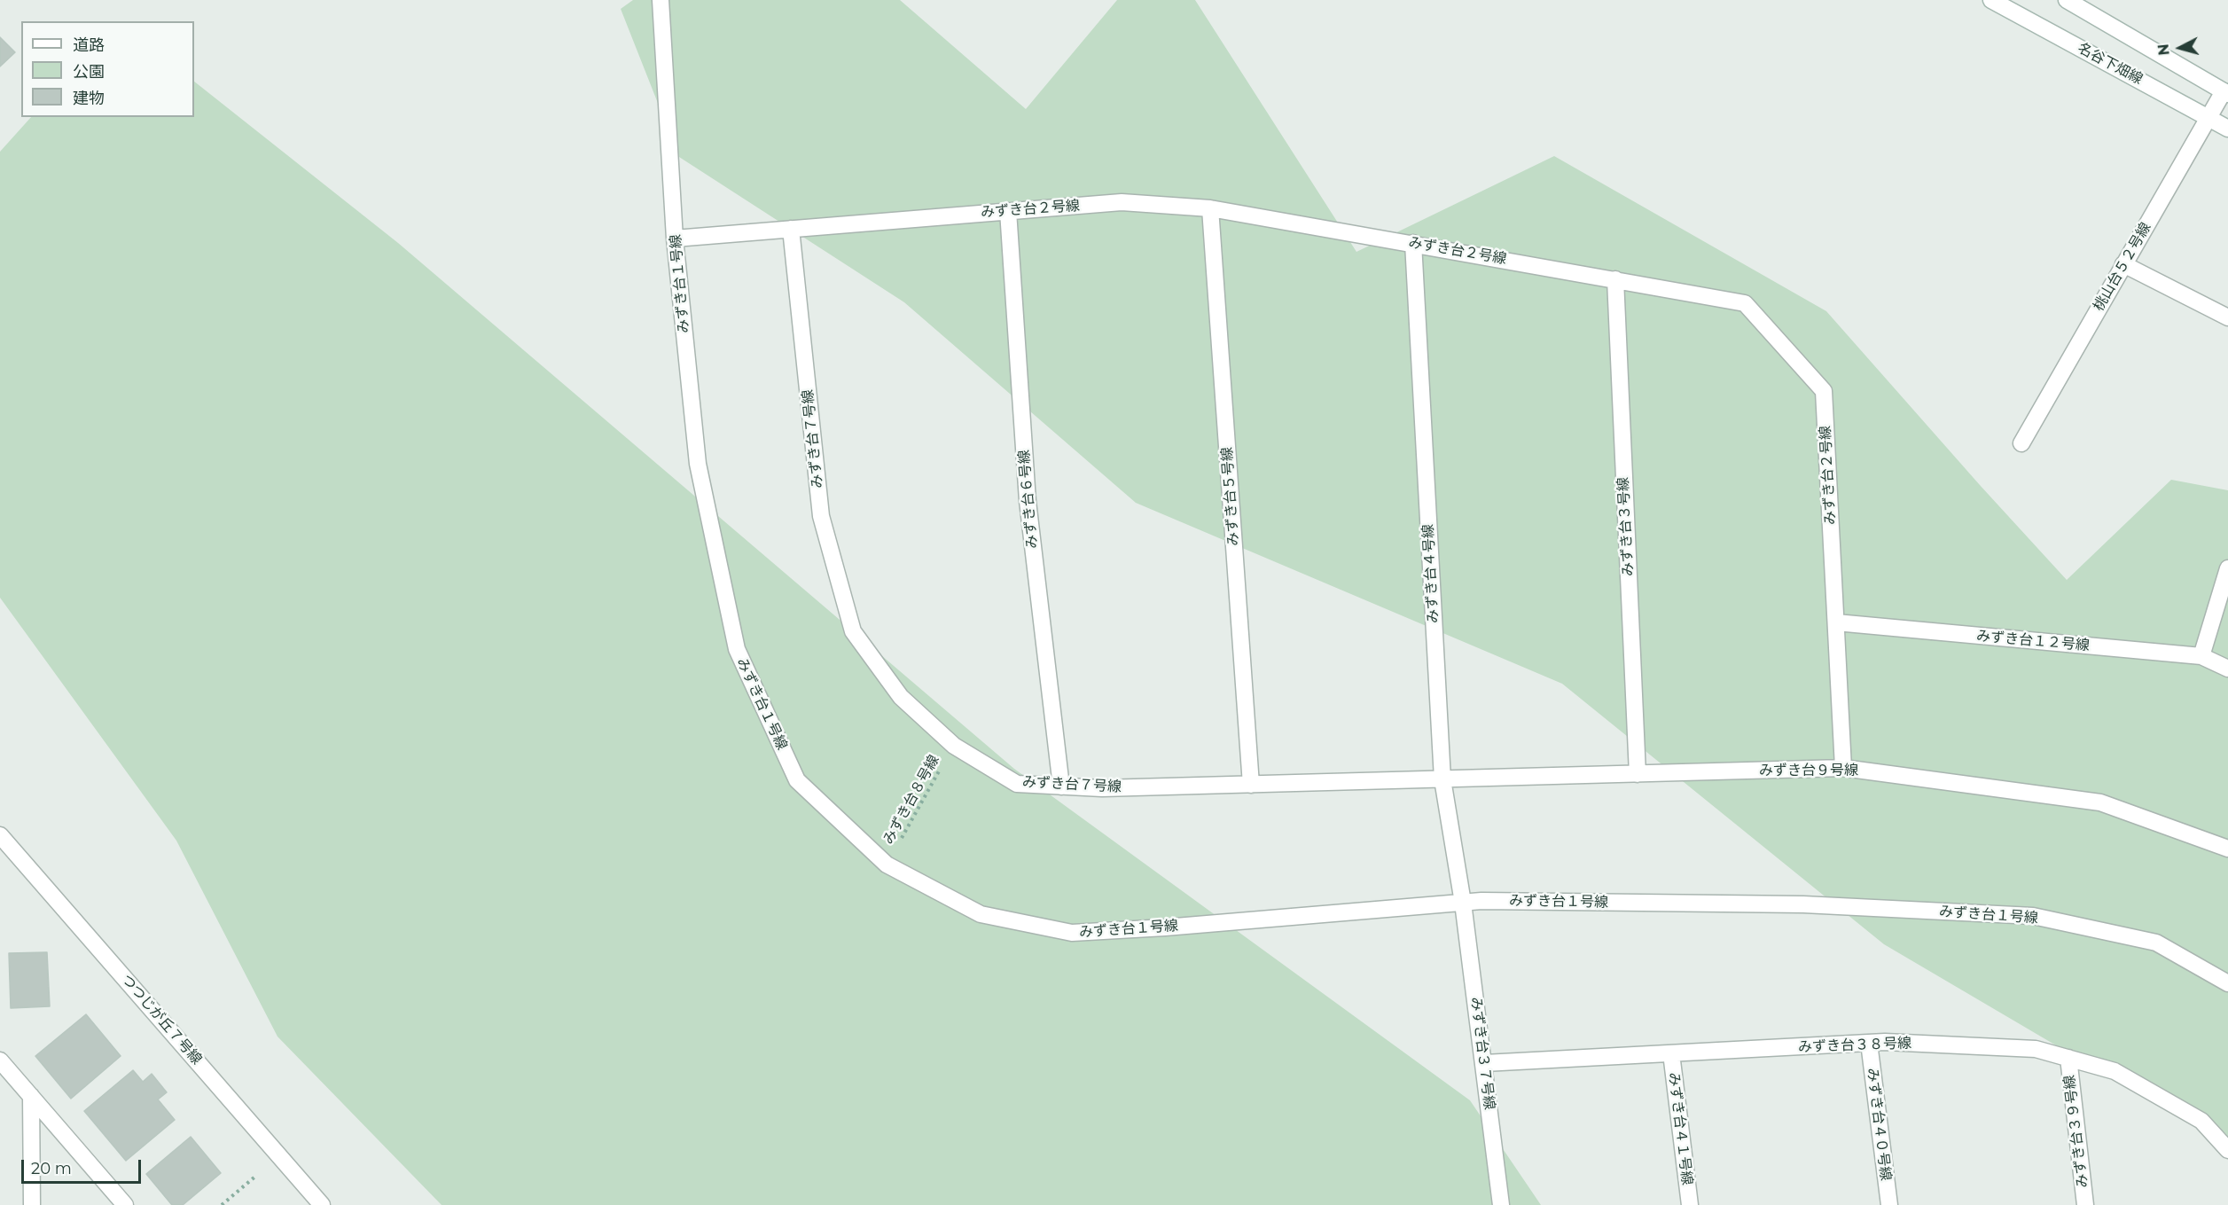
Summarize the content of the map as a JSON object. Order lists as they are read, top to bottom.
{
  "streets": {
    "street": [
      "名谷下畑線",
      "みずき台２号線",
      "桃山台５２号線",
      "みずき台１号線",
      "みずき台７号線",
      "みずき台５号線",
      "みずき台６号線",
      "みずき台３号線",
      "みずき台４号線",
      "みずき台１２号線",
      "みずき台９号線",
      "つつじが丘７号線",
      "みずき台３８号線",
      "みずき台３７号線",
      "みずき台４０号線",
      "みずき台４１号線",
      "みずき台３９号線"
    ],
    "path": ["みずき台８号線"]
  },
  "crossings": [
    ["名谷下畑線", "桃山台５２号線"],
    ["みずき台２号線", "みずき台１号線"],
    ["みずき台２号線", "みずき台７号線"],
    ["みずき台２号線", "みずき台５号線"],
    ["みずき台２号線", "みずき台６号線"],
    ["みずき台２号線", "みずき台３号線"],
    ["みずき台２号線", "みずき台４号線"],
    ["みずき台２号線", "みずき台１２号線"],
    ["みずき台２号線", "みずき台９号線"],
    ["みずき台１号線", "みずき台４号線"],
    ["みずき台１号線", "みずき台８号線"],
    ["みずき台１号線", "みずき台３７号線"],
    ["みずき台７号線", "みずき台５号線"],
    ["みずき台７号線", "みずき台６号線"],
    ["みずき台７号線", "みずき台４号線"],
    ["みずき台７号線", "みずき台９号線"],
    ["みずき台７号線", "みずき台８号線"],
    ["みずき台３号線", "みずき台９号線"],
    ["みずき台４号線", "みずき台９号線"],
    ["みずき台４号線", "みずき台３７号線"],
    ["みずき台３８号線", "みずき台３７号線"],
    ["みずき台３８号線", "みずき台４０号線"],
    ["みずき台３８号線", "みずき台４１号線"],
    ["みずき台３８号線", "みずき台３９号線"]
  ],
  "legend": ["道路", "公園", "建物"],
  "scale_bar": "20 m",
  "north": "left"
}
